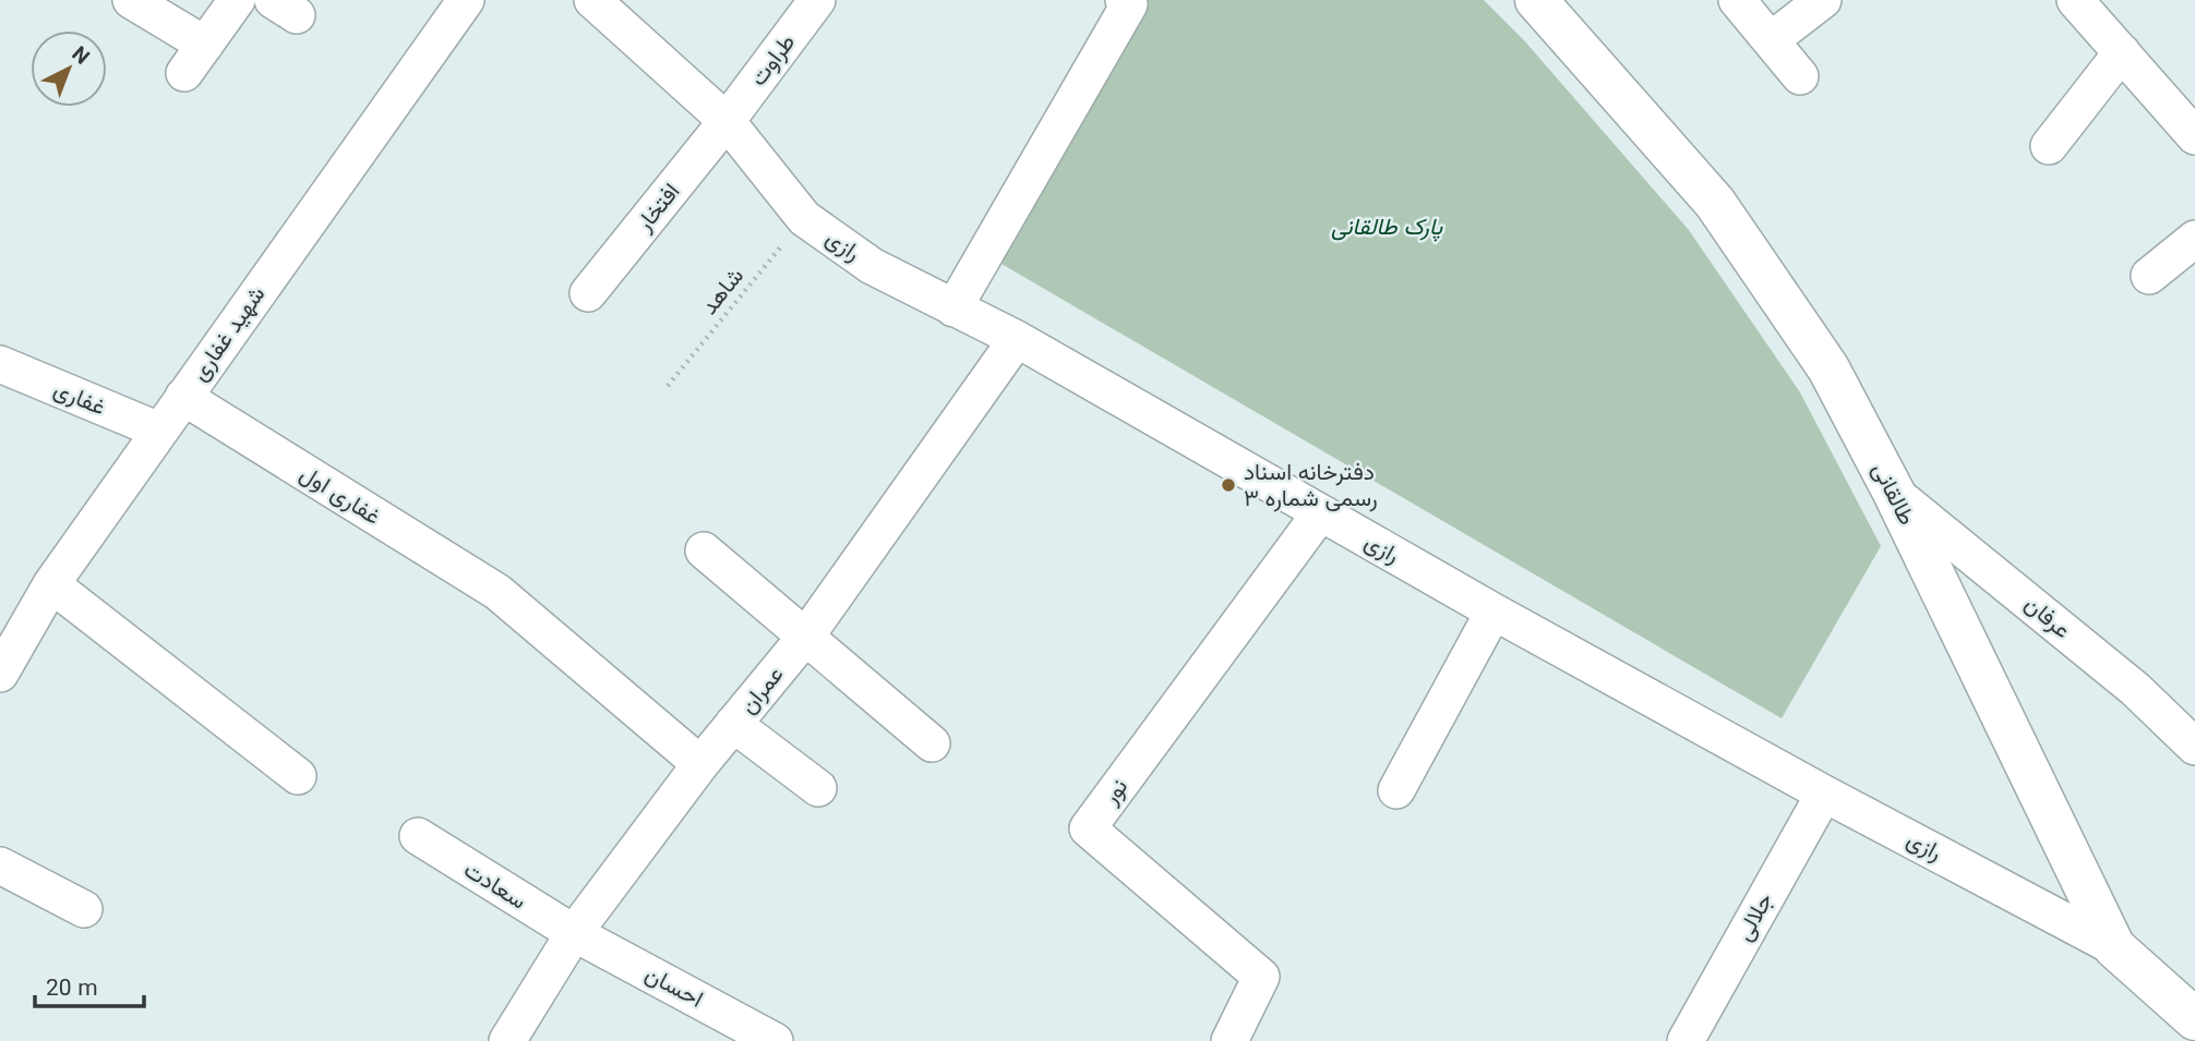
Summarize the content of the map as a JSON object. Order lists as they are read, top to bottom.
{
  "streets": {
    "main road": ["طالقانی"],
    "street": [
      "طراوت",
      "افتخار",
      "رازی",
      "شهید غفاری",
      "غفاری",
      "غفاری اول",
      "عرفان",
      "عمران",
      "نور",
      "سعادت",
      "جلالی",
      "احسان"
    ],
    "path": ["شاهد"]
  },
  "crossings": [
    ["طراوت", "افتخار"],
    ["طراوت", "رازی"],
    ["افتخار", "رازی"],
    ["رازی", "شاهد"],
    ["رازی", "طالقانی"],
    ["رازی", "عمران"],
    ["رازی", "نور"],
    ["رازی", "جلالی"],
    ["شهید غفاری", "غفاری"],
    ["شهید غفاری", "غفاری اول"],
    ["طالقانی", "عرفان"],
    ["غفاری اول", "عمران"],
    ["عمران", "سعادت"],
    ["عمران", "احسان"],
    ["سعادت", "احسان"]
  ],
  "parks": ["پارک طالقانی"],
  "places": ["دفترخانه اسناد رسمی شماره ۳"],
  "scale_bar": "20 m",
  "north": "top right"
}
